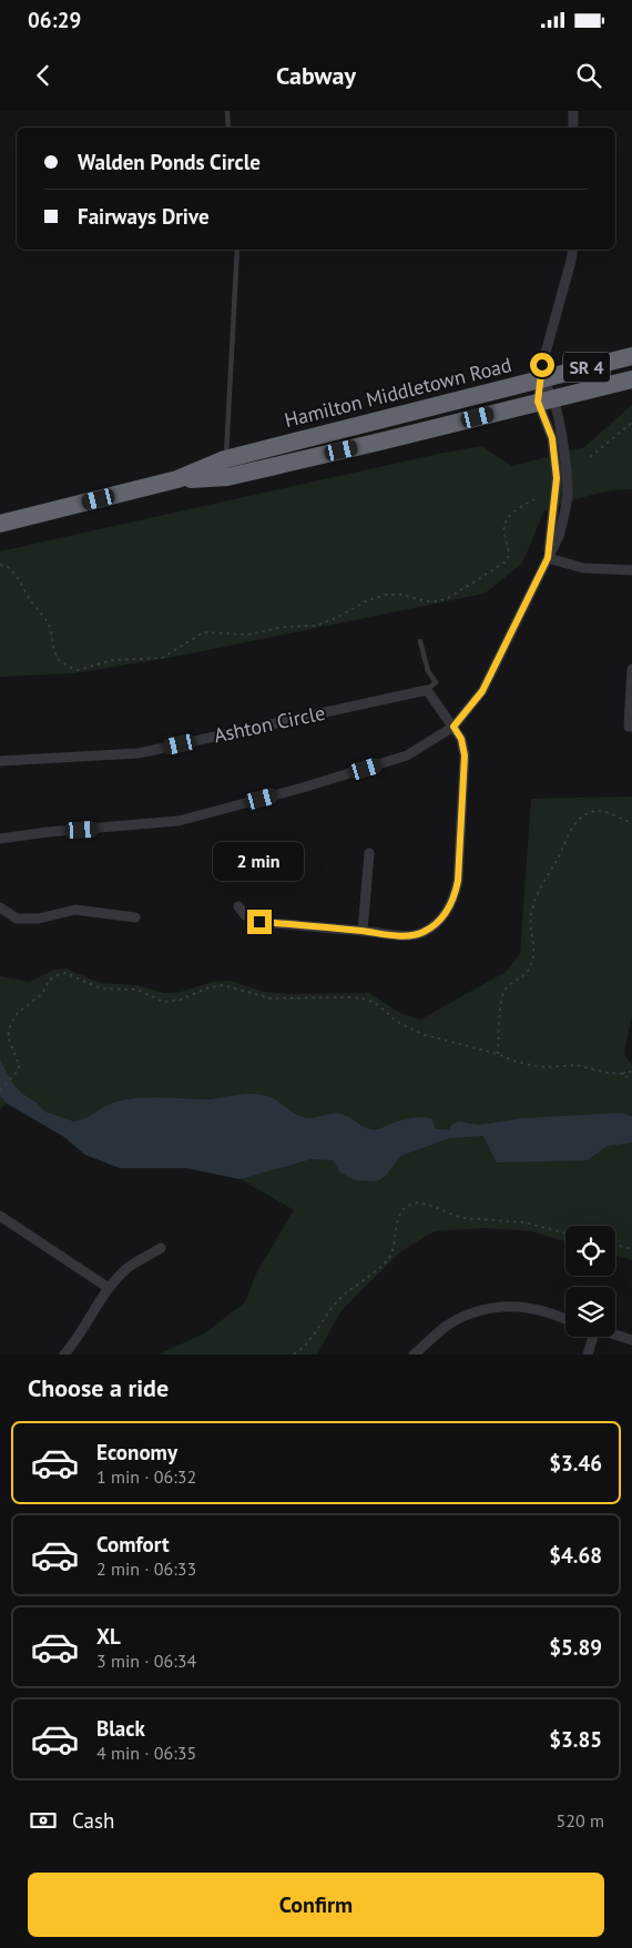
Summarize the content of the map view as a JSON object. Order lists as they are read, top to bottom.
{
  "streets": {
    "highway": ["SR 4", "Hamilton Middletown Road"],
    "street": ["Ashton Circle"]
  },
  "page": {
    "status": "06:29",
    "header": "Cabway",
    "banner": ["Walden Ponds Circle", "Fairways Drive"],
    "bubble": "2 min",
    "heading": "Choose a ride",
    "list": [
      {
        "name": "Economy",
        "note": "1 min · 06:32",
        "value": "$3.46"
      },
      {
        "name": "Comfort",
        "note": "2 min · 06:33",
        "value": "$4.68"
      },
      {
        "name": "XL",
        "note": "3 min · 06:34",
        "value": "$5.89"
      },
      {
        "name": "Black",
        "note": "4 min · 06:35",
        "value": "$3.85"
      }
    ],
    "pay": ["Cash", "520 m"],
    "buttons": "Confirm"
  }
}
